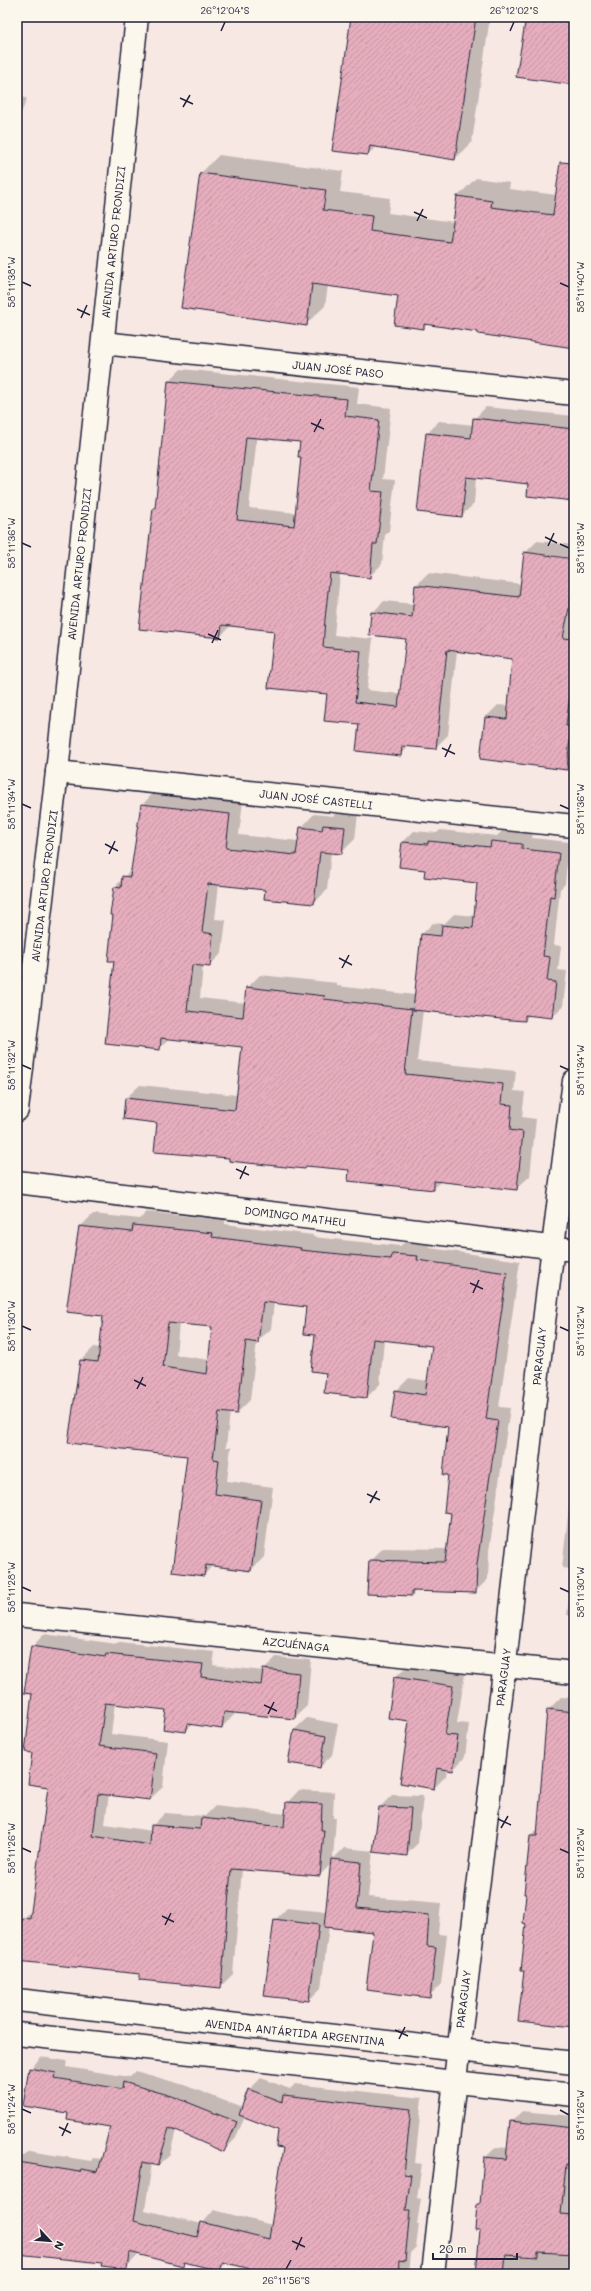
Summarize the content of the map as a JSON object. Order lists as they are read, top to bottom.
{
  "streets": {
    "street": [
      "AVENIDA ARTURO FRONDIZI",
      "JUAN JOSÉ PASO",
      "JUAN JOSÉ CASTELLI",
      "DOMINGO MATHEU",
      "PARAGUAY",
      "AZCUÉNAGA",
      "AVENIDA ANTÁRTIDA ARGENTINA"
    ]
  },
  "crossings": [
    ["AVENIDA ARTURO FRONDIZI", "JUAN JOSÉ PASO"],
    ["AVENIDA ARTURO FRONDIZI", "JUAN JOSÉ CASTELLI"],
    ["DOMINGO MATHEU", "PARAGUAY"],
    ["PARAGUAY", "AZCUÉNAGA"],
    ["PARAGUAY", "AVENIDA ANTÁRTIDA ARGENTINA"]
  ],
  "scale_bar": "20 m",
  "north": "bottom right",
  "coordinates": [
    "26°12'04\"S",
    "26°12'02\"S",
    "58°11'38\"W",
    "58°11'40\"W",
    "58°11'36\"W",
    "58°11'34\"W",
    "58°11'32\"W",
    "58°11'30\"W",
    "58°11'28\"W",
    "58°11'26\"W",
    "58°11'24\"W",
    "26°11'56\"S"
  ]
}
